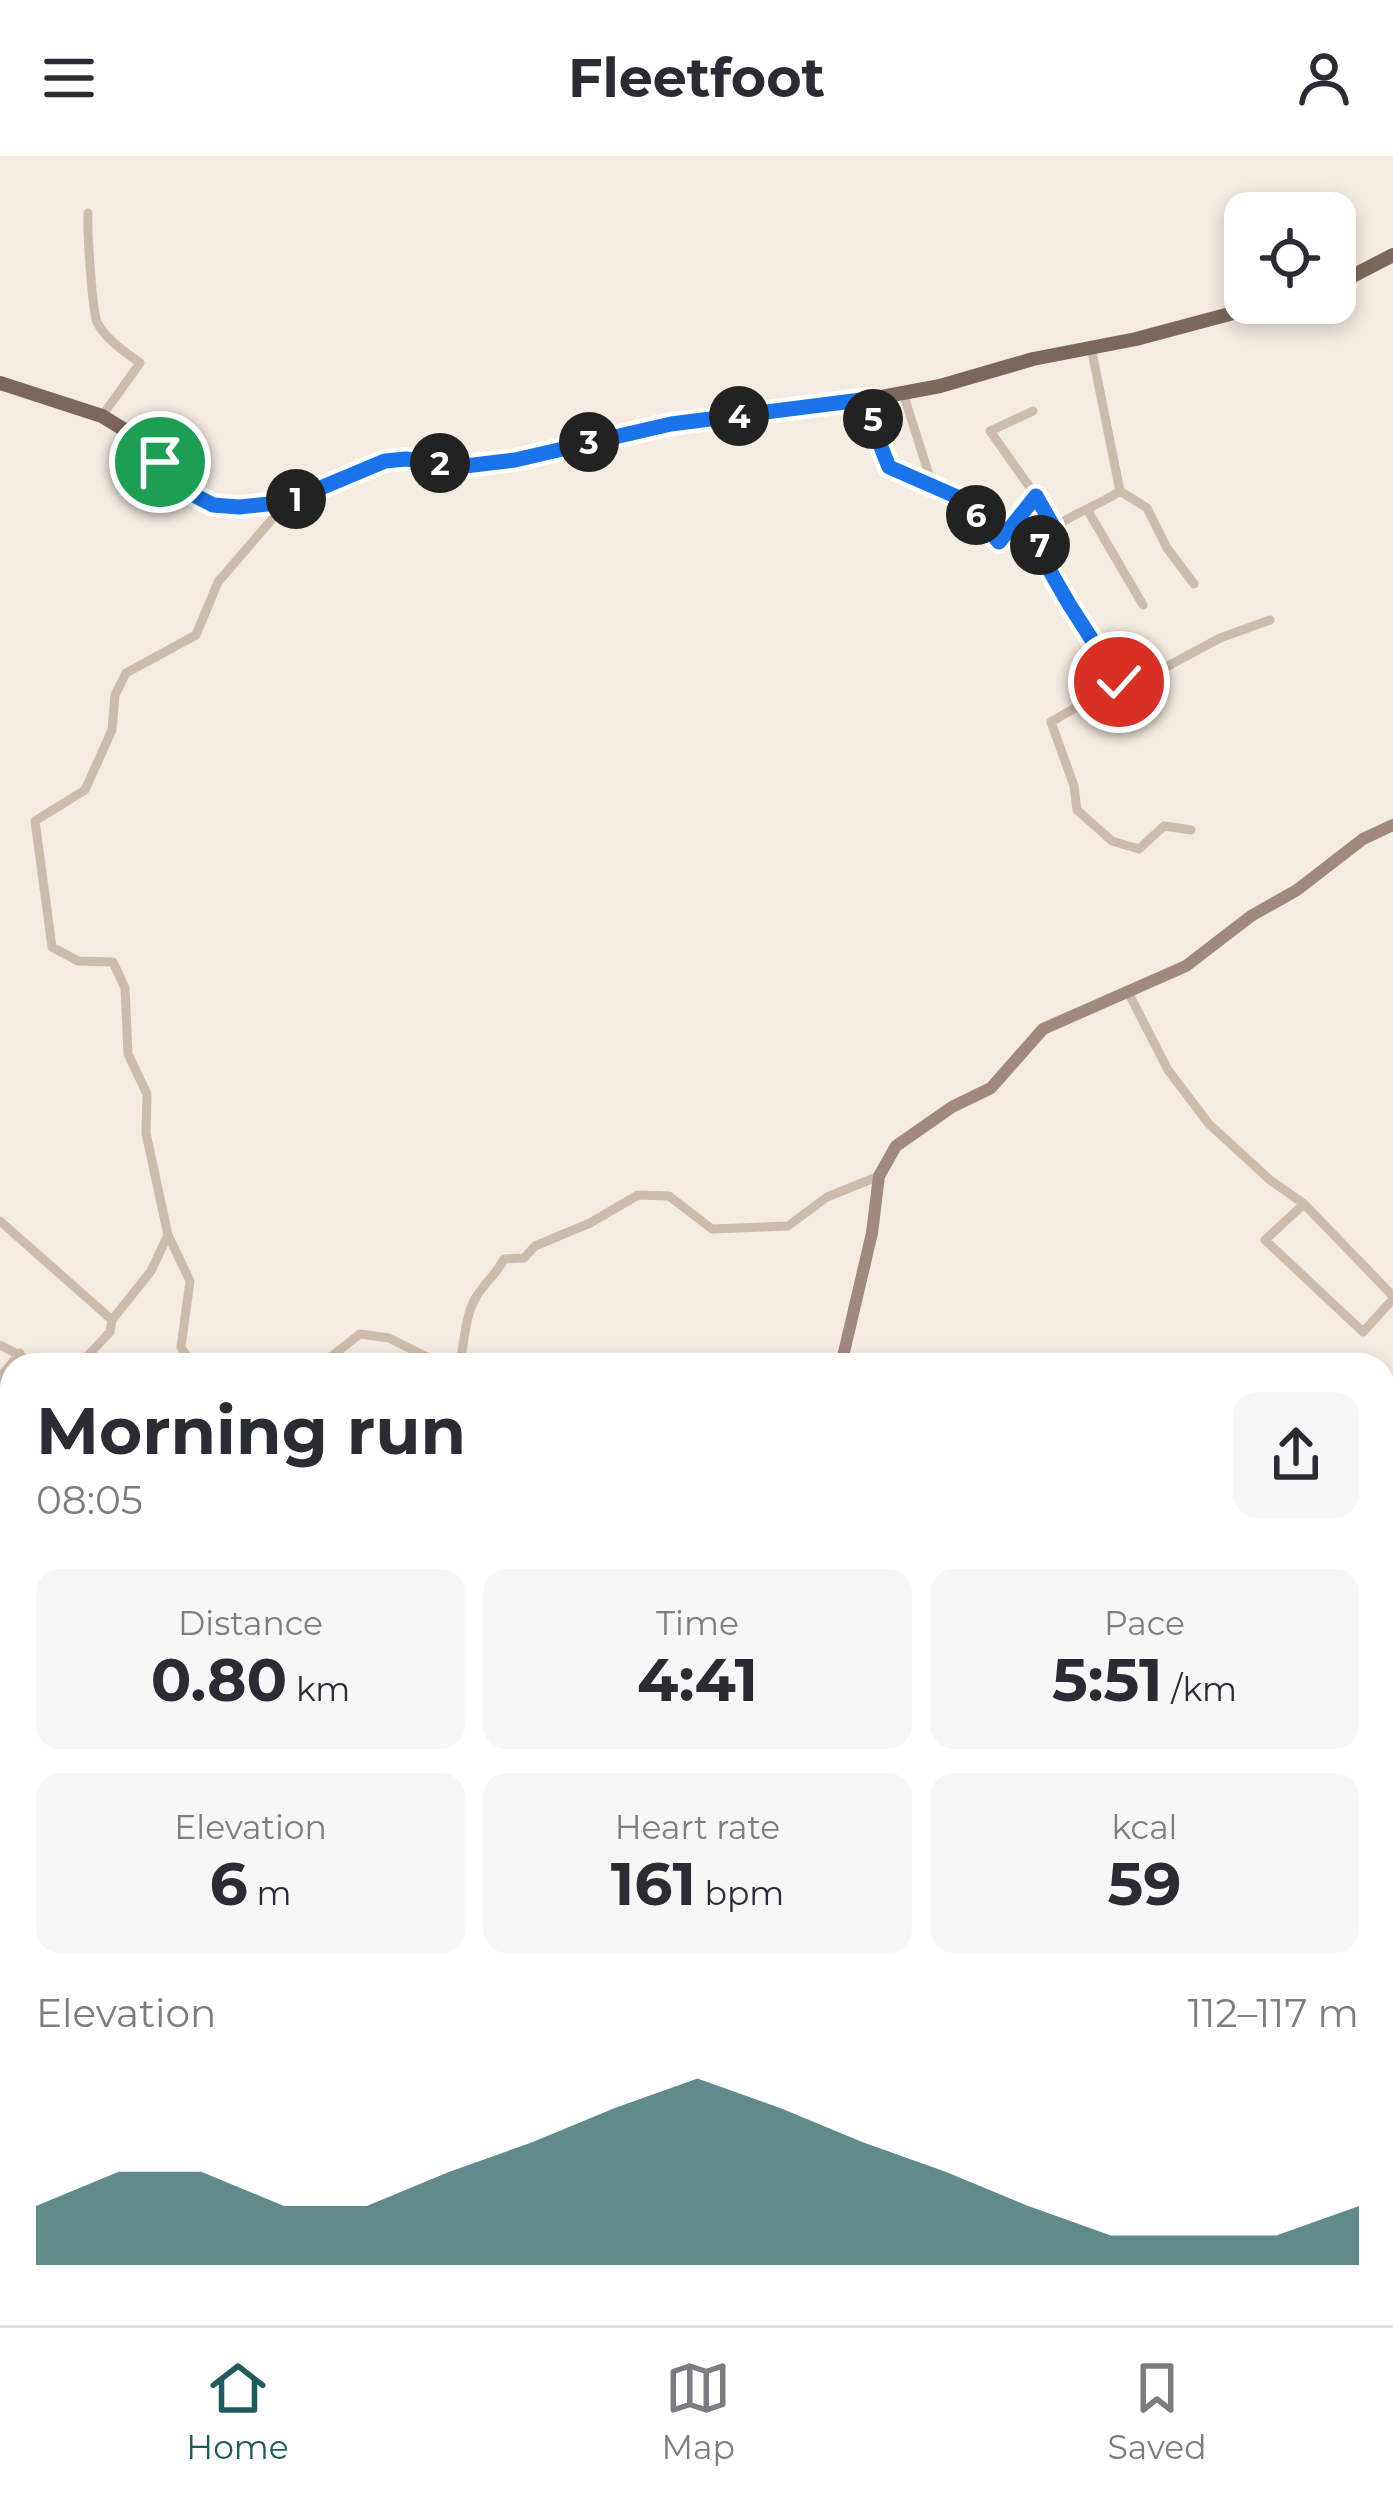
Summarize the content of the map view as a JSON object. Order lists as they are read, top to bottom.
{
  "page": {
    "header": "Fleetfoot",
    "pins": [
      "4",
      "5",
      "3",
      "2",
      "1",
      "6",
      "7"
    ],
    "heading": ["Morning run", "08:05"],
    "stats": [
      ["Distance", "0.80 km"],
      ["Time", "4:41"],
      ["Pace", "5:51 /km"],
      ["Elevation", "6 m"],
      ["Heart rate", "161 bpm"],
      ["kcal", "59"]
    ],
    "chart": ["Elevation", "112–117 m"],
    "tabs": ["Home", "Map", "Saved"]
  }
}
